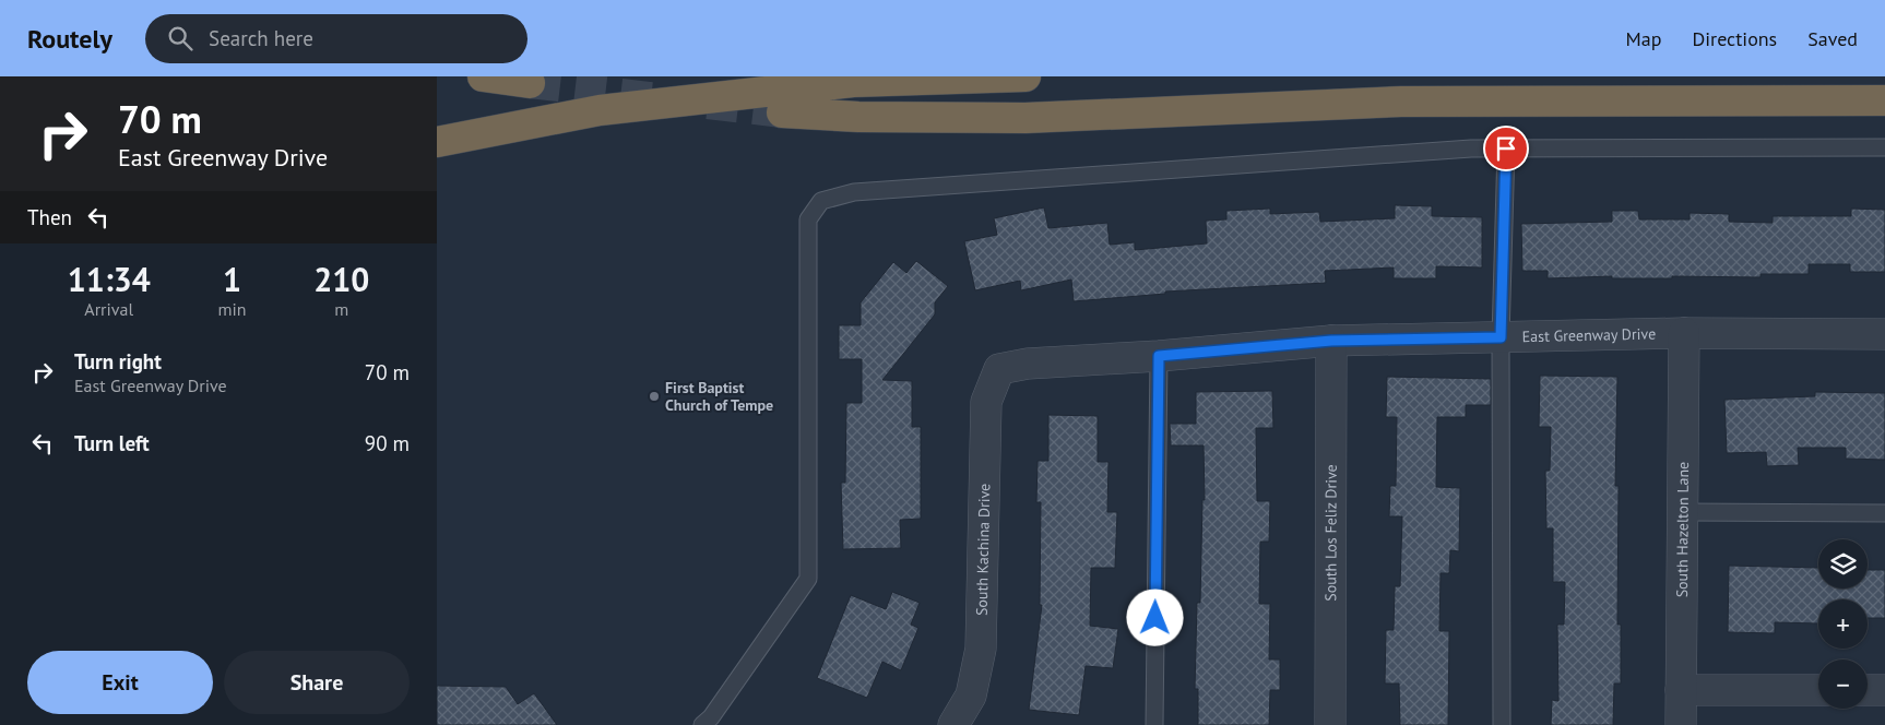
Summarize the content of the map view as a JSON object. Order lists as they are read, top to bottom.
{
  "streets": {
    "street": [
      "East Greenway Drive",
      "South Hazelton Lane",
      "South Los Feliz Drive",
      "South Kachina Drive"
    ]
  },
  "crossings": [
    ["East Greenway Drive", "South Hazelton Lane"],
    ["East Greenway Drive", "South Los Feliz Drive"],
    ["East Greenway Drive", "South Kachina Drive"]
  ],
  "places": ["First Baptist Church of Tempe"],
  "page": {
    "header": "Routely",
    "search": "Search here",
    "nav": ["Map", "Directions", "Saved"],
    "turn": ["70 m", "East Greenway Drive"],
    "then": "Then",
    "eta": [
      "11:34",
      "Arrival",
      "1",
      "min",
      "210",
      "m"
    ],
    "list": [
      {
        "name": "Turn right",
        "note": "East Greenway Drive",
        "value": "70 m"
      },
      {
        "name": "Turn left",
        "value": "90 m"
      }
    ],
    "map_buttons": ["+", "−"],
    "buttons": ["Exit", "Share"]
  }
}
